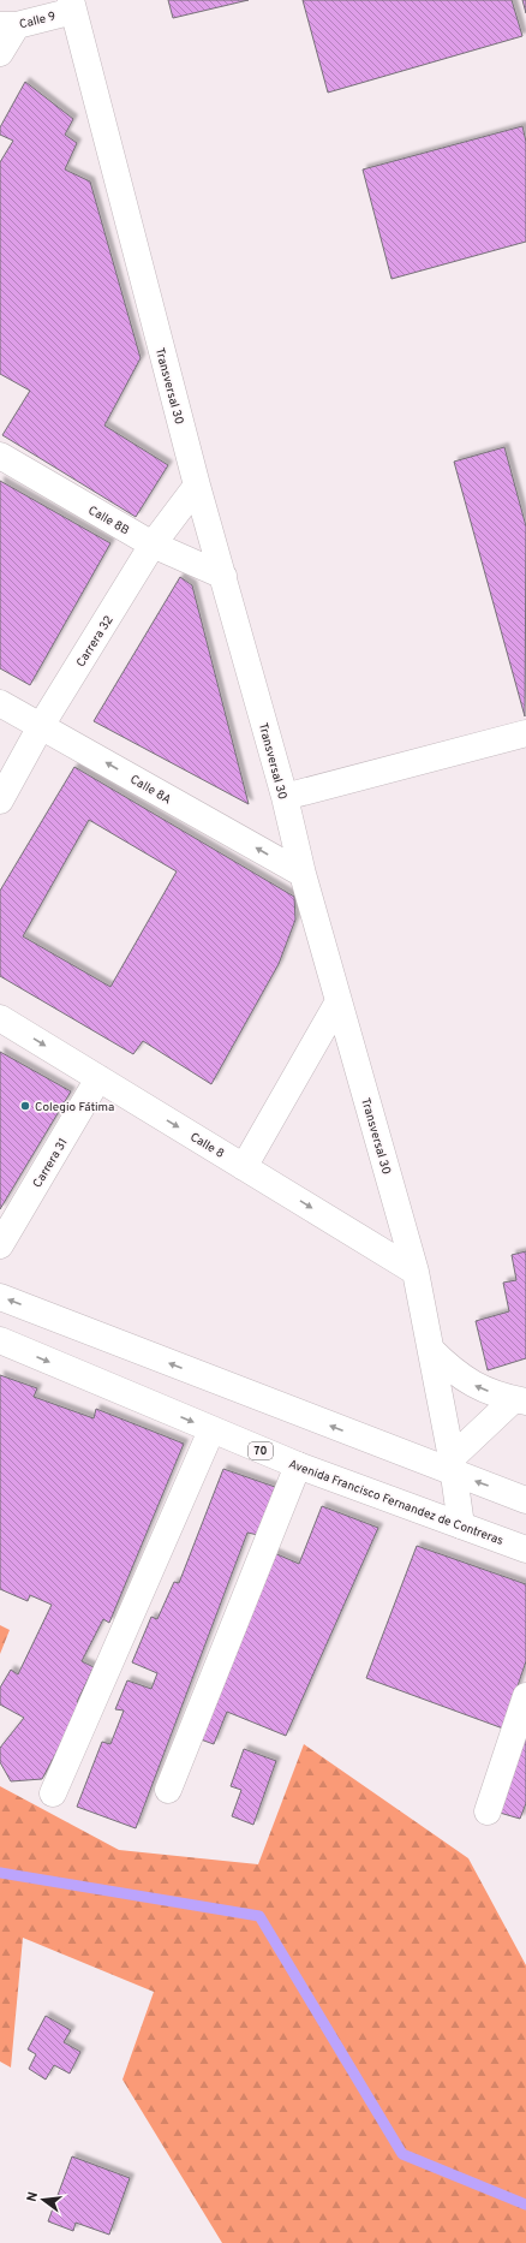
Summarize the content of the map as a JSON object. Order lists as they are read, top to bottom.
{
  "streets": {
    "street": [
      "Calle 9",
      "Transversal 30",
      "Calle 8B",
      "Carrera 32",
      "Calle 8A",
      "Calle 8",
      "Carrera 31",
      "70",
      "Avenida Francisco Fernandez de Contreras"
    ]
  },
  "crossings": [
    ["Calle 9", "Transversal 30"],
    ["Transversal 30", "Calle 8B"],
    ["Transversal 30", "Carrera 32"],
    ["Transversal 30", "Calle 8A"],
    ["Transversal 30", "Calle 8"],
    ["Transversal 30", "Avenida Francisco Fernandez de Contreras"],
    ["Calle 8B", "Carrera 32"],
    ["Carrera 32", "Calle 8A"],
    ["Calle 8", "Carrera 31"]
  ],
  "one_way": ["Calle 8A"],
  "places": ["Colegio Fátima"],
  "north": "left"
}
